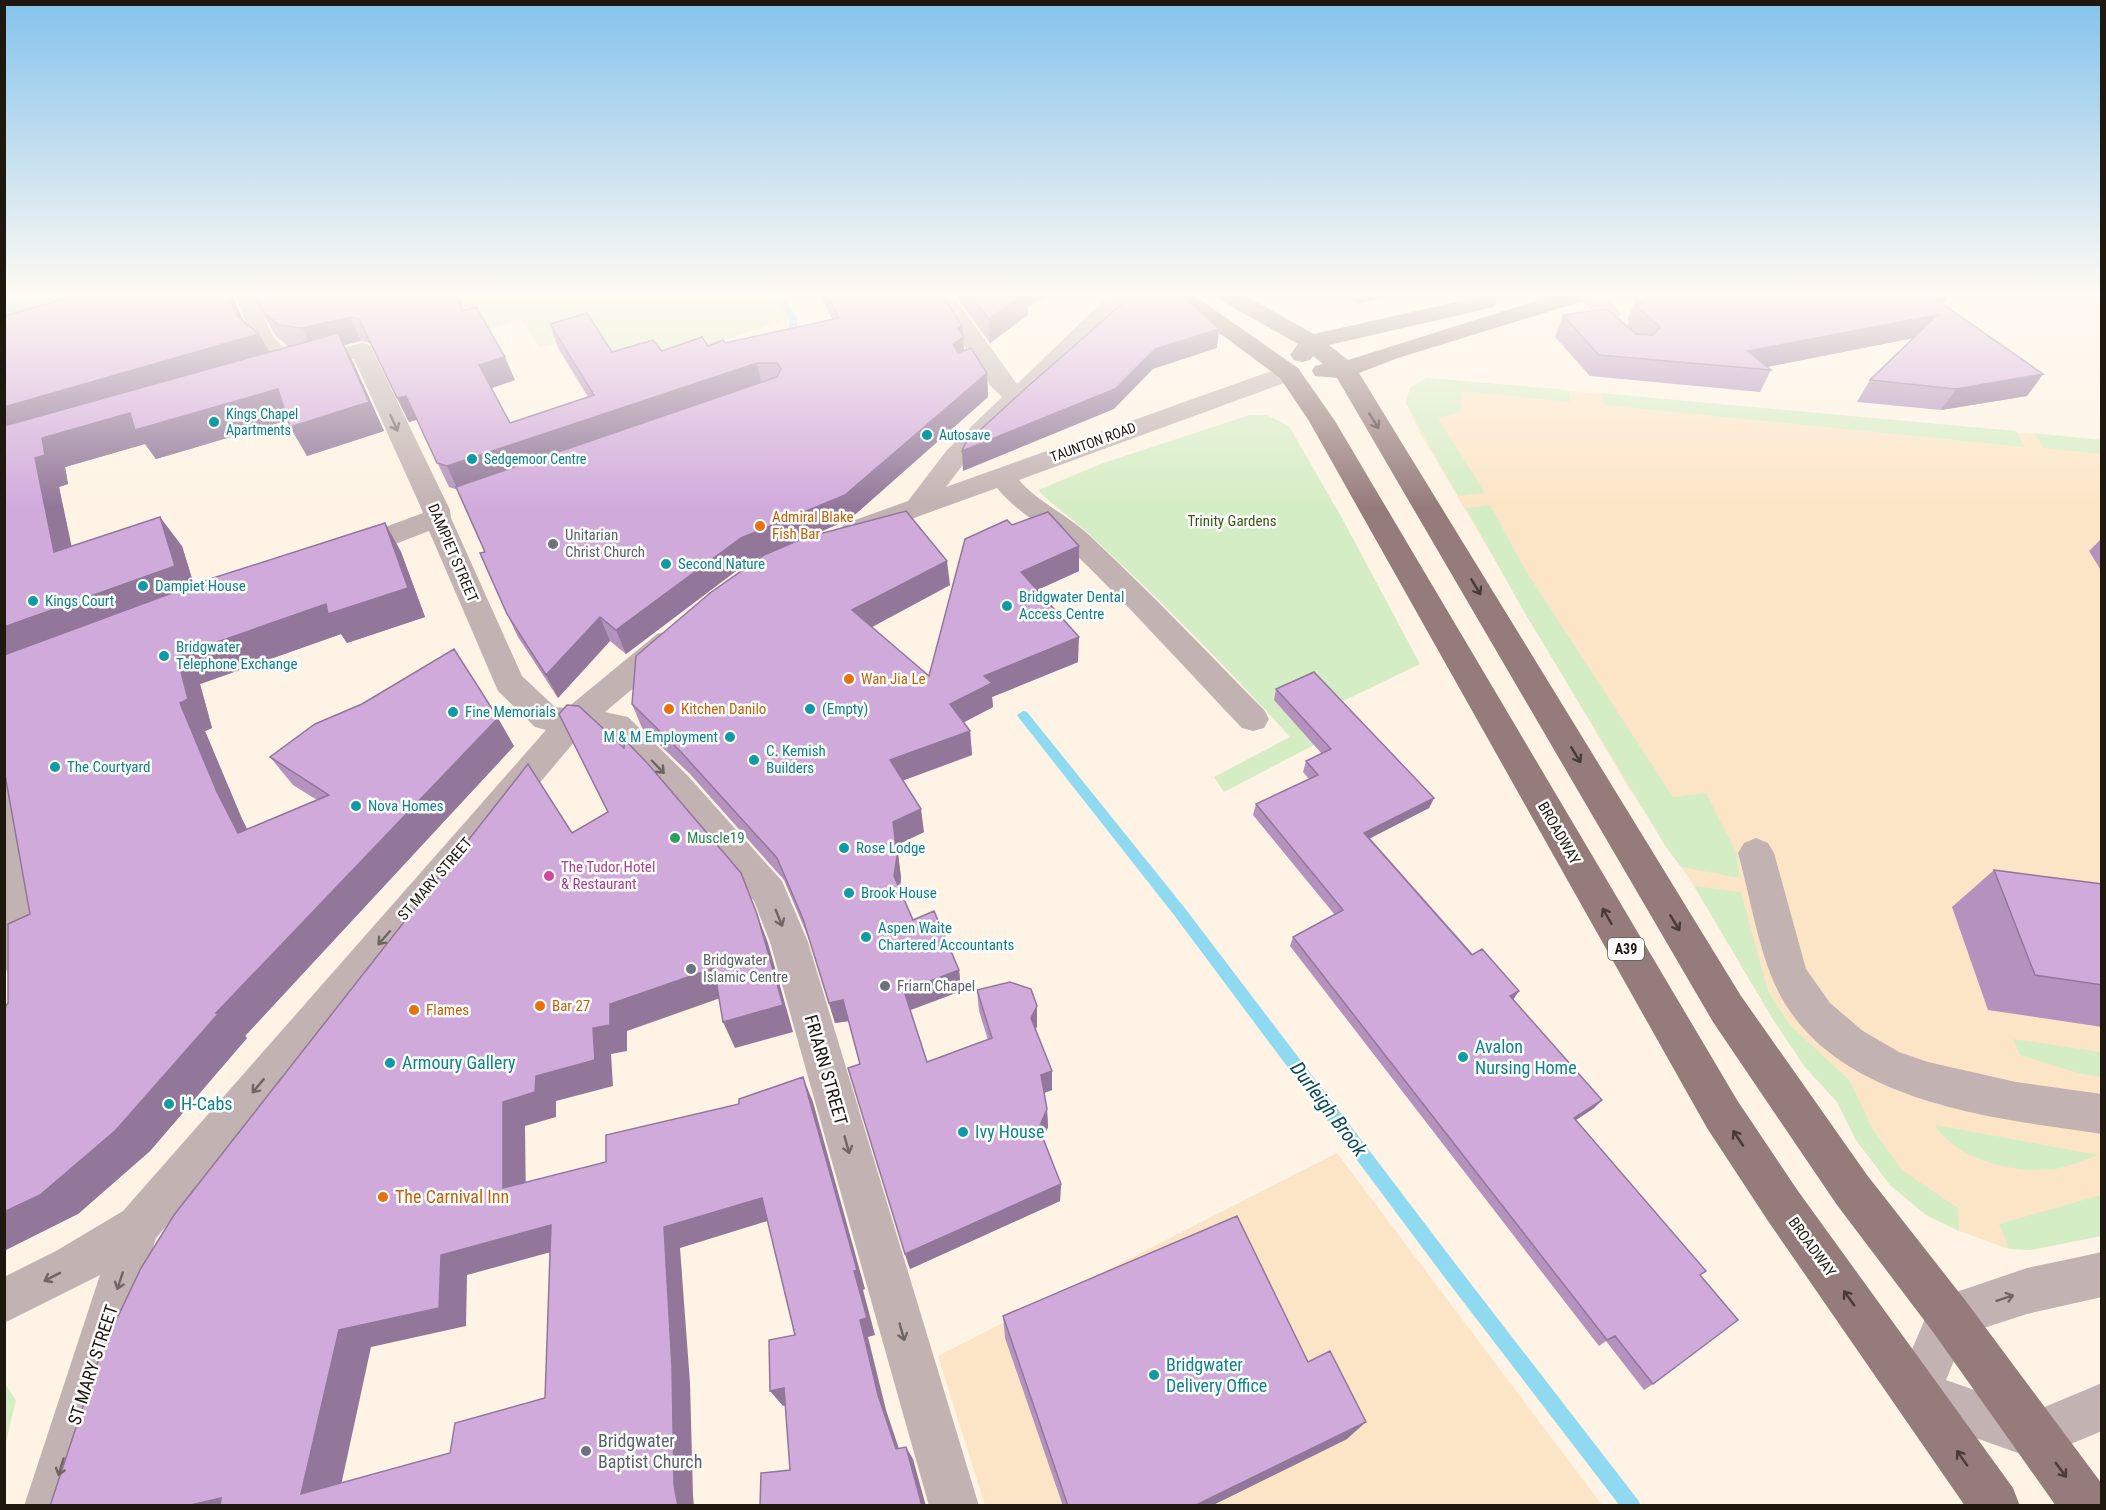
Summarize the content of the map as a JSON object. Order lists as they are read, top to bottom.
{
  "streets": {
    "main road": ["TAUNTON ROAD", "BROADWAY", "A39"],
    "street": ["DAMPIET STREET", "ST MARY STREET", "FRIARN STREET"]
  },
  "crossings": [
    ["TAUNTON ROAD", "BROADWAY"],
    ["DAMPIET STREET", "ST MARY STREET"],
    ["DAMPIET STREET", "FRIARN STREET"],
    ["ST MARY STREET", "FRIARN STREET"]
  ],
  "one_way": ["DAMPIET STREET", "ST MARY STREET", "FRIARN STREET"],
  "water": ["Durleigh Brook"],
  "parks": ["Trinity Gardens"],
  "places": [
    "Kings Chapel Apartments",
    "Autosave",
    "Sedgemoor Centre",
    "Admiral Blake Fish Bar",
    "Unitarian Christ Church",
    "Second Nature",
    "Dampiet House",
    "Kings Court",
    "Bridgwater Dental Access Centre",
    "Bridgwater Telephone Exchange",
    "Wan Jia Le",
    "Kitchen Danilo",
    "(Empty)",
    "Fine Memorials",
    "M & M Employment",
    "C. Kemish Builders",
    "The Courtyard",
    "Nova Homes",
    "Muscle19",
    "Rose Lodge",
    "The Tudor Hotel & Restaurant",
    "Brook House",
    "Aspen Waite Chartered Accountants",
    "Bridgwater Islamic Centre",
    "Friarn Chapel",
    "Bar 27",
    "Flames",
    "Avalon Nursing Home",
    "Armoury Gallery",
    "H-Cabs",
    "Ivy House",
    "The Carnival Inn",
    "Bridgwater Delivery Office",
    "Bridgwater Baptist Church"
  ]
}
